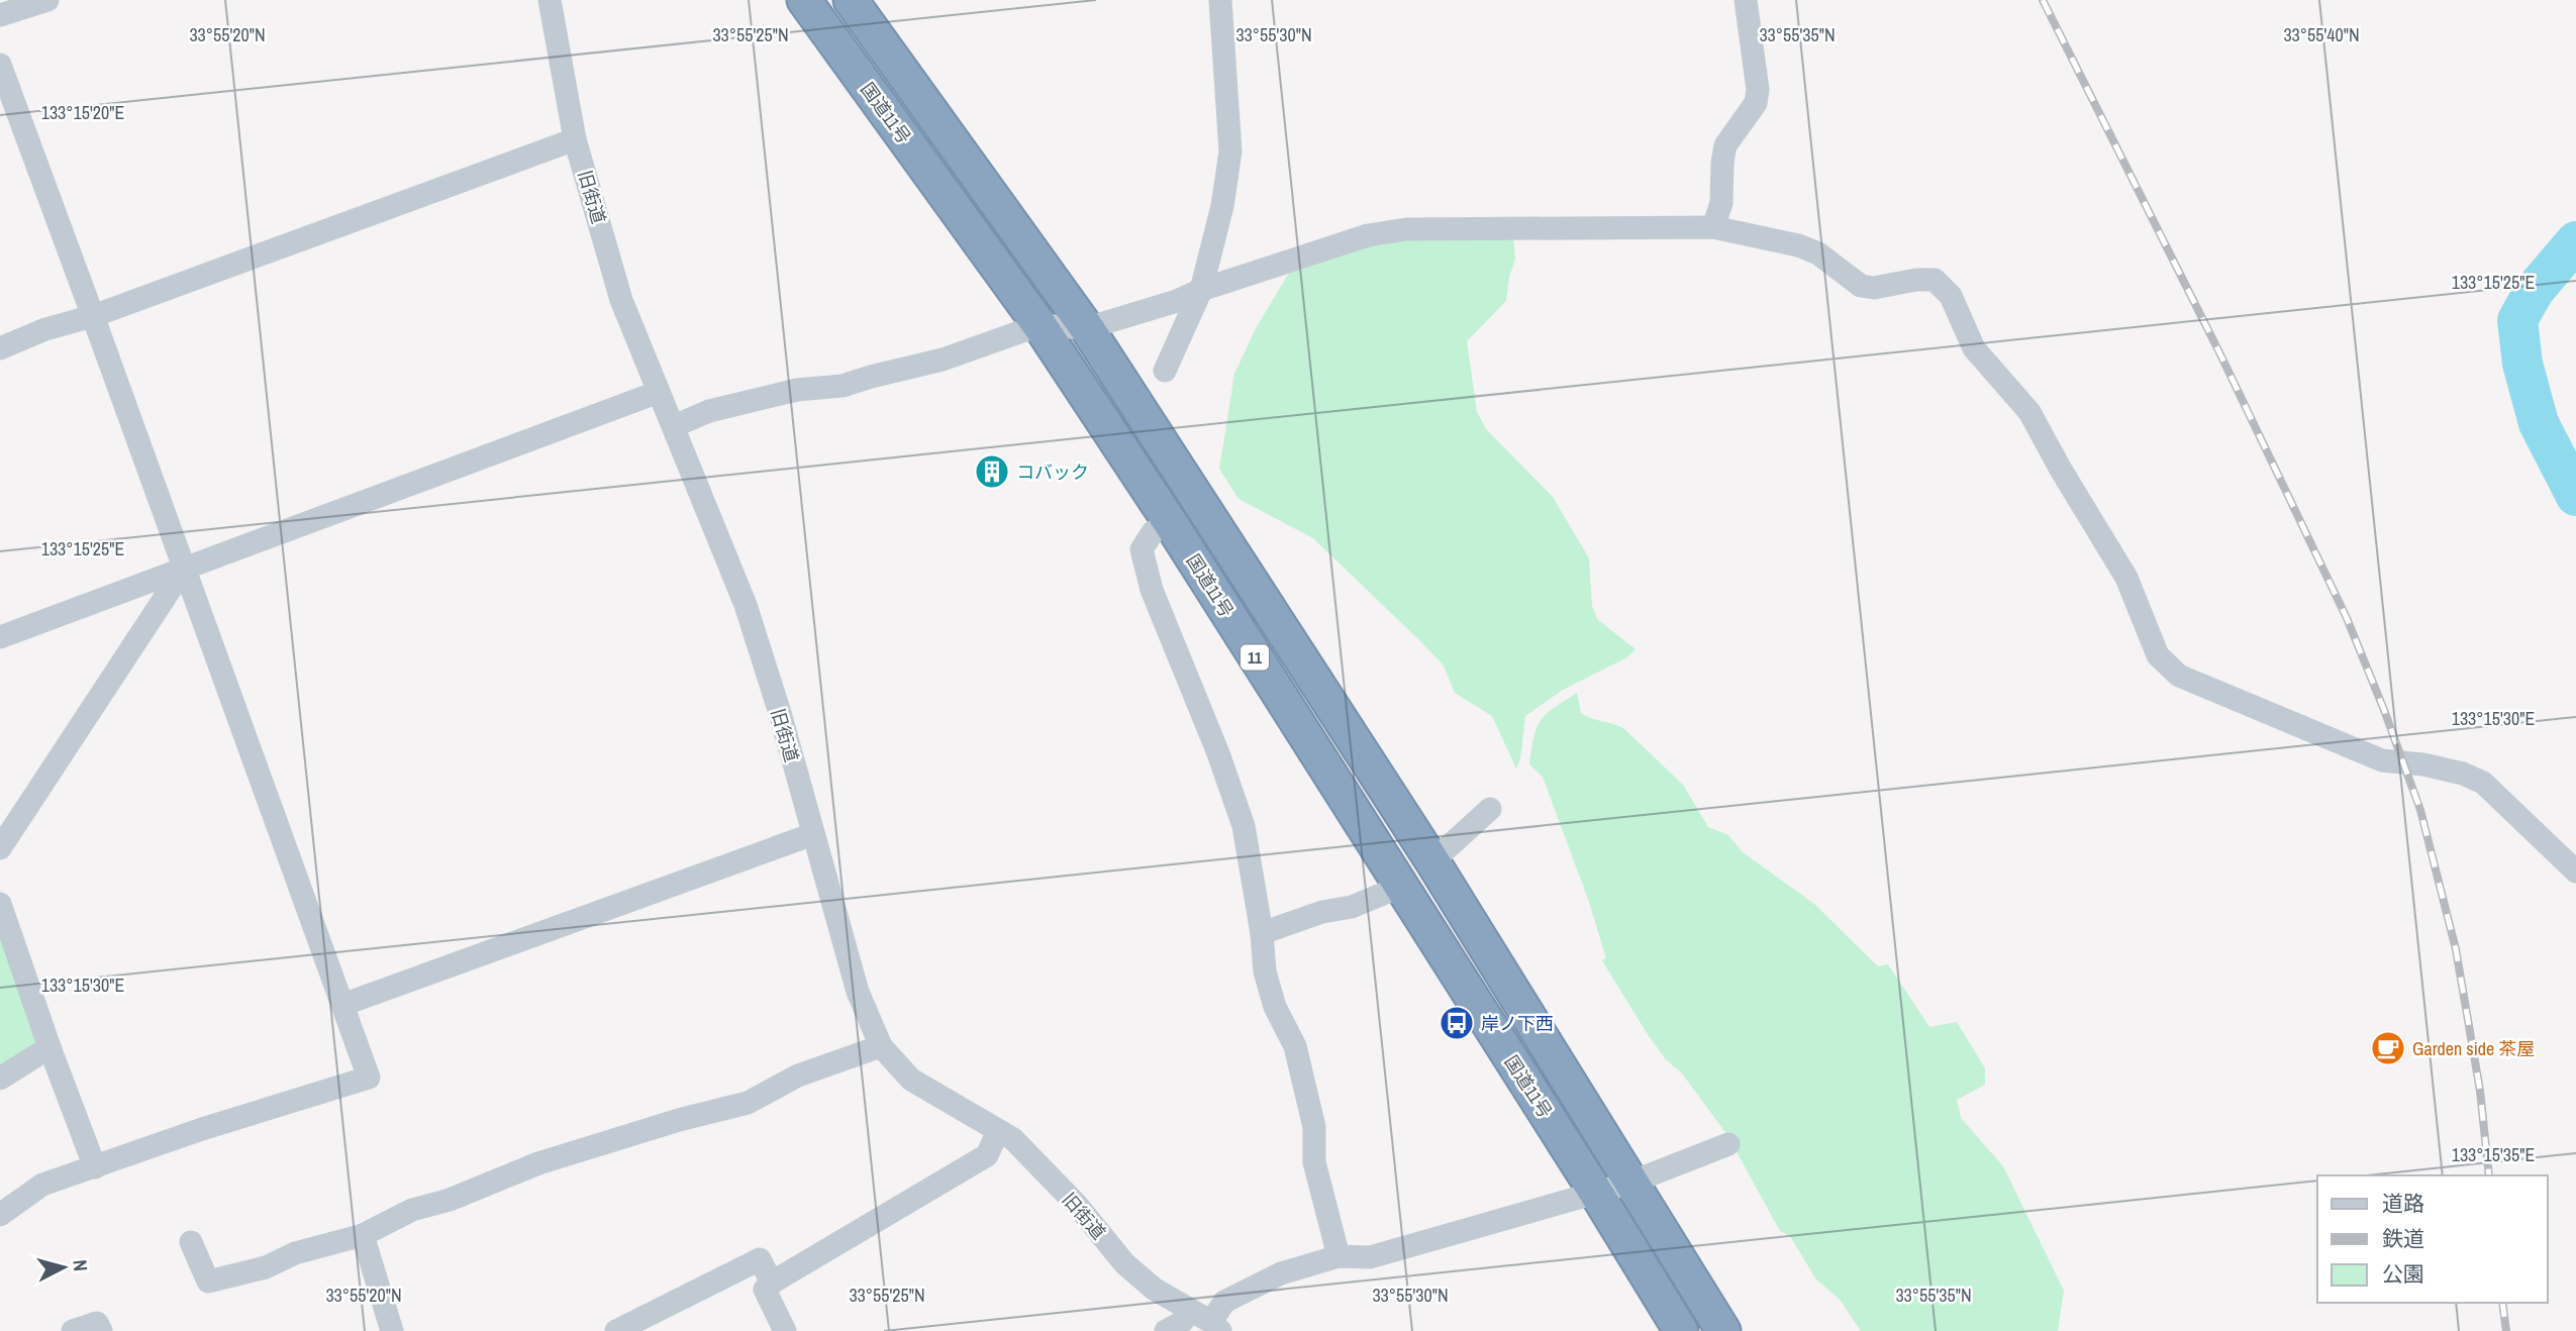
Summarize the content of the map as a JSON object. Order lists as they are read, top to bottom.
{
  "streets": {
    "highway": ["国道11号", "11"],
    "street": ["旧街道"]
  },
  "places": {
    "building": ["コバック"],
    "bus stop": ["岸ノ下西"],
    "cafe": ["Garden side 茶屋"]
  },
  "legend": ["道路", "鉄道", "公園"],
  "north": "right",
  "coordinates": [
    "33°55'20\"N",
    "33°55'25\"N",
    "33°55'30\"N",
    "33°55'35\"N",
    "33°55'40\"N",
    "133°15'20\"E",
    "133°15'25\"E",
    "133°15'30\"E",
    "133°15'35\"E"
  ]
}
